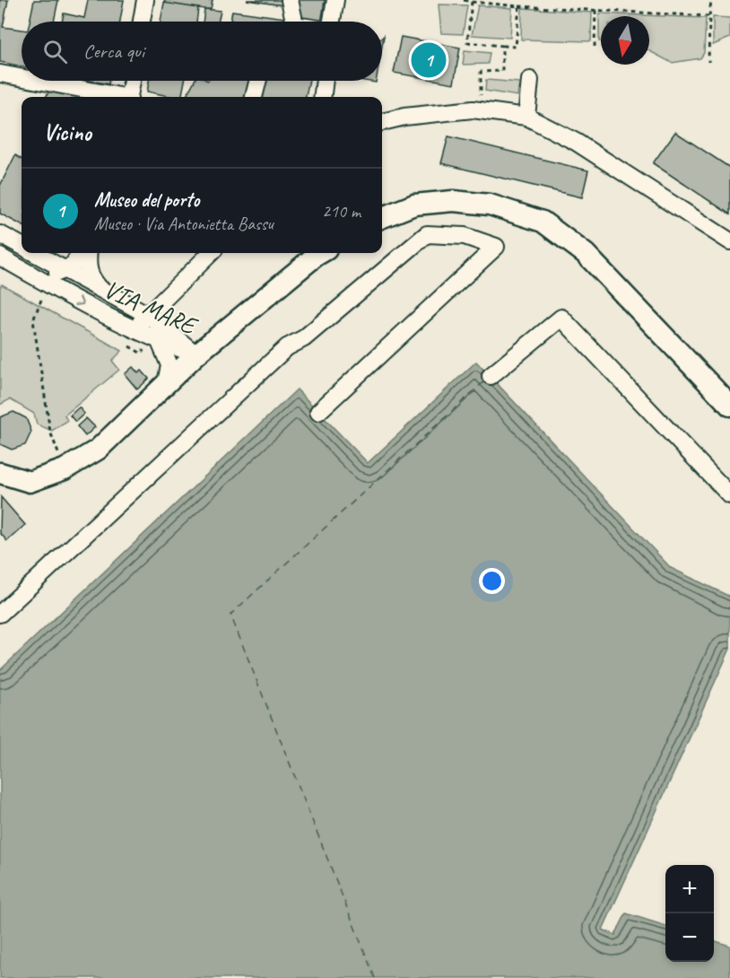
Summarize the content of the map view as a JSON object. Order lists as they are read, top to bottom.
{
  "streets": {
    "street": ["VIA MARE"]
  },
  "north": "bottom",
  "page": {
    "search": "Cerca qui",
    "pins": "1",
    "heading": "Vicino",
    "list": [
      {
        "mark": "1",
        "name": "Museo del porto",
        "note": "Museo · Via Antonietta Bassu",
        "value": "210 m"
      }
    ],
    "map_buttons": ["+", "−"]
  }
}
